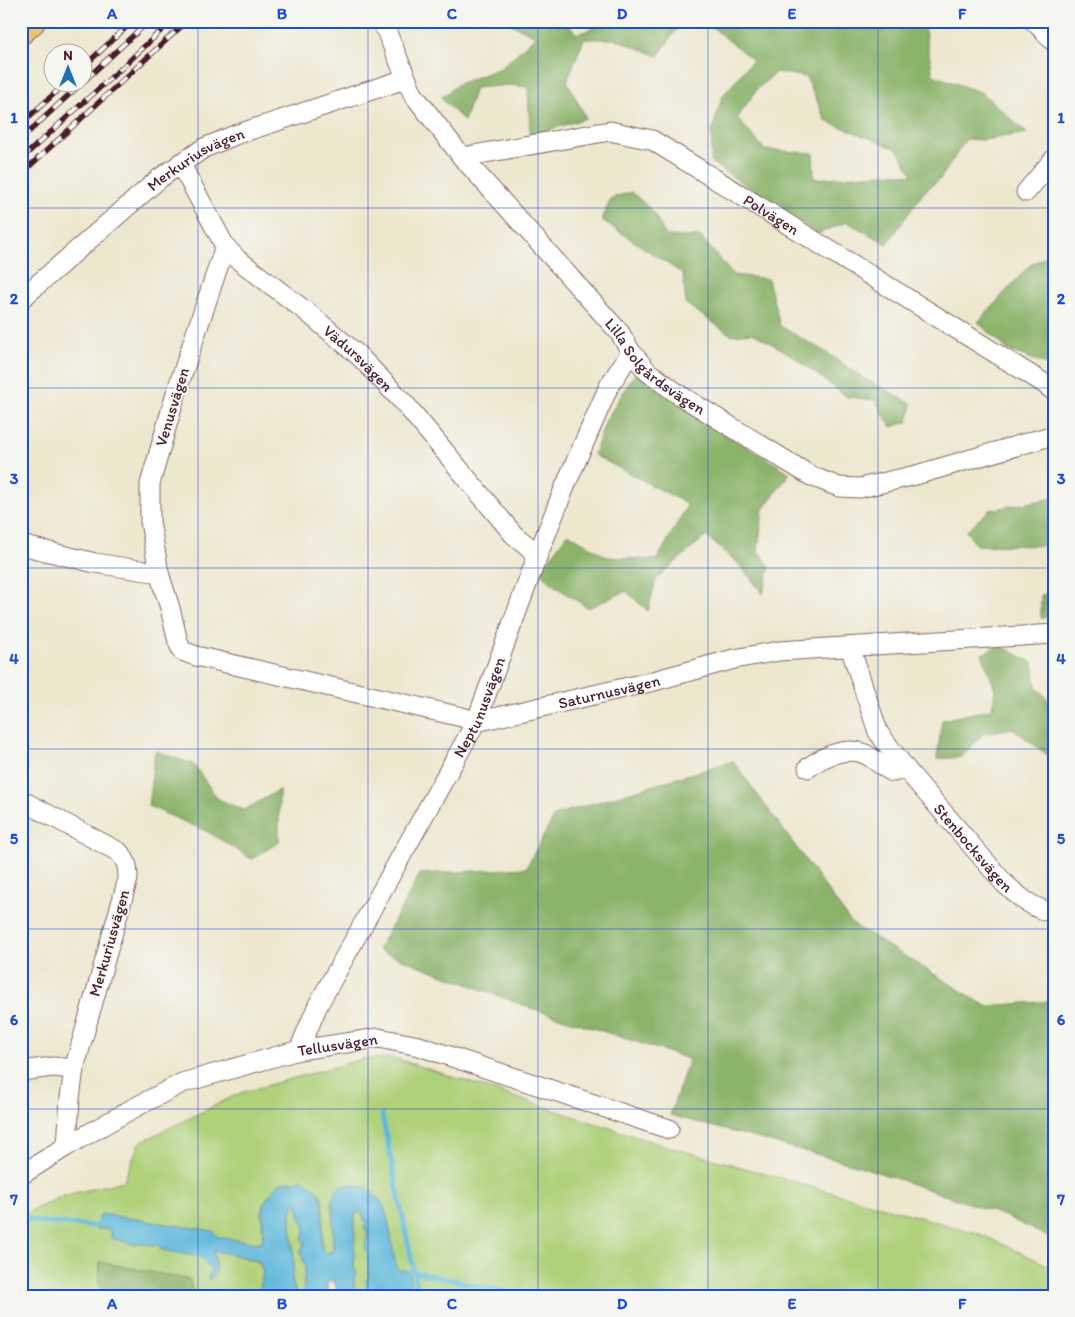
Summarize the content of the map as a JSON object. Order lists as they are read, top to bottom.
{
  "streets": {
    "street": [
      "Merkuriusvägen",
      "Polvägen",
      "Vädursvägen",
      "Lilla Solgårdsvägen",
      "Venusvägen",
      "Saturnusvägen",
      "Neptunusvägen",
      "Stenbocksvägen",
      "Tellusvägen"
    ]
  },
  "crossings": [
    ["Merkuriusvägen", "Vädursvägen"],
    ["Merkuriusvägen", "Lilla Solgårdsvägen"],
    ["Merkuriusvägen", "Tellusvägen"],
    ["Polvägen", "Lilla Solgårdsvägen"],
    ["Vädursvägen", "Venusvägen"],
    ["Vädursvägen", "Neptunusvägen"],
    ["Lilla Solgårdsvägen", "Neptunusvägen"],
    ["Venusvägen", "Saturnusvägen"],
    ["Saturnusvägen", "Neptunusvägen"],
    ["Saturnusvägen", "Stenbocksvägen"],
    ["Neptunusvägen", "Tellusvägen"]
  ],
  "north": "top",
  "grid": {
    "columns": [
      "A",
      "B",
      "C",
      "D",
      "E",
      "F"
    ],
    "rows": [
      "1",
      "2",
      "3",
      "4",
      "5",
      "6",
      "7"
    ]
  }
}
